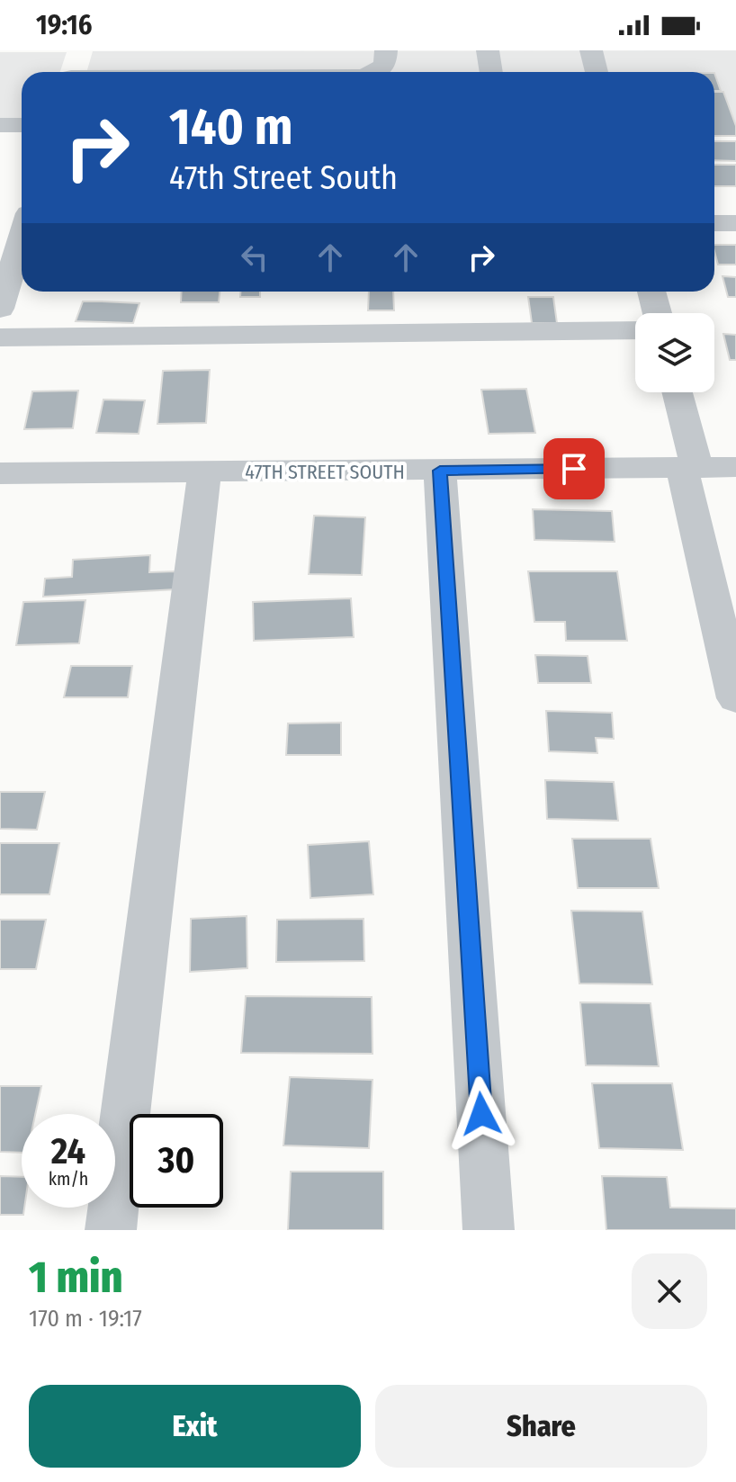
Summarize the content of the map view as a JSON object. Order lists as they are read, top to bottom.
{
  "streets": {
    "street": ["47TH STREET SOUTH"]
  },
  "page": {
    "status": "19:16",
    "turn": ["140 m", "47th Street South"],
    "speed": "24 km/h",
    "limit": "30",
    "heading": ["1 min", "170 m · 19:17"],
    "buttons": ["Exit", "Share"]
  }
}
